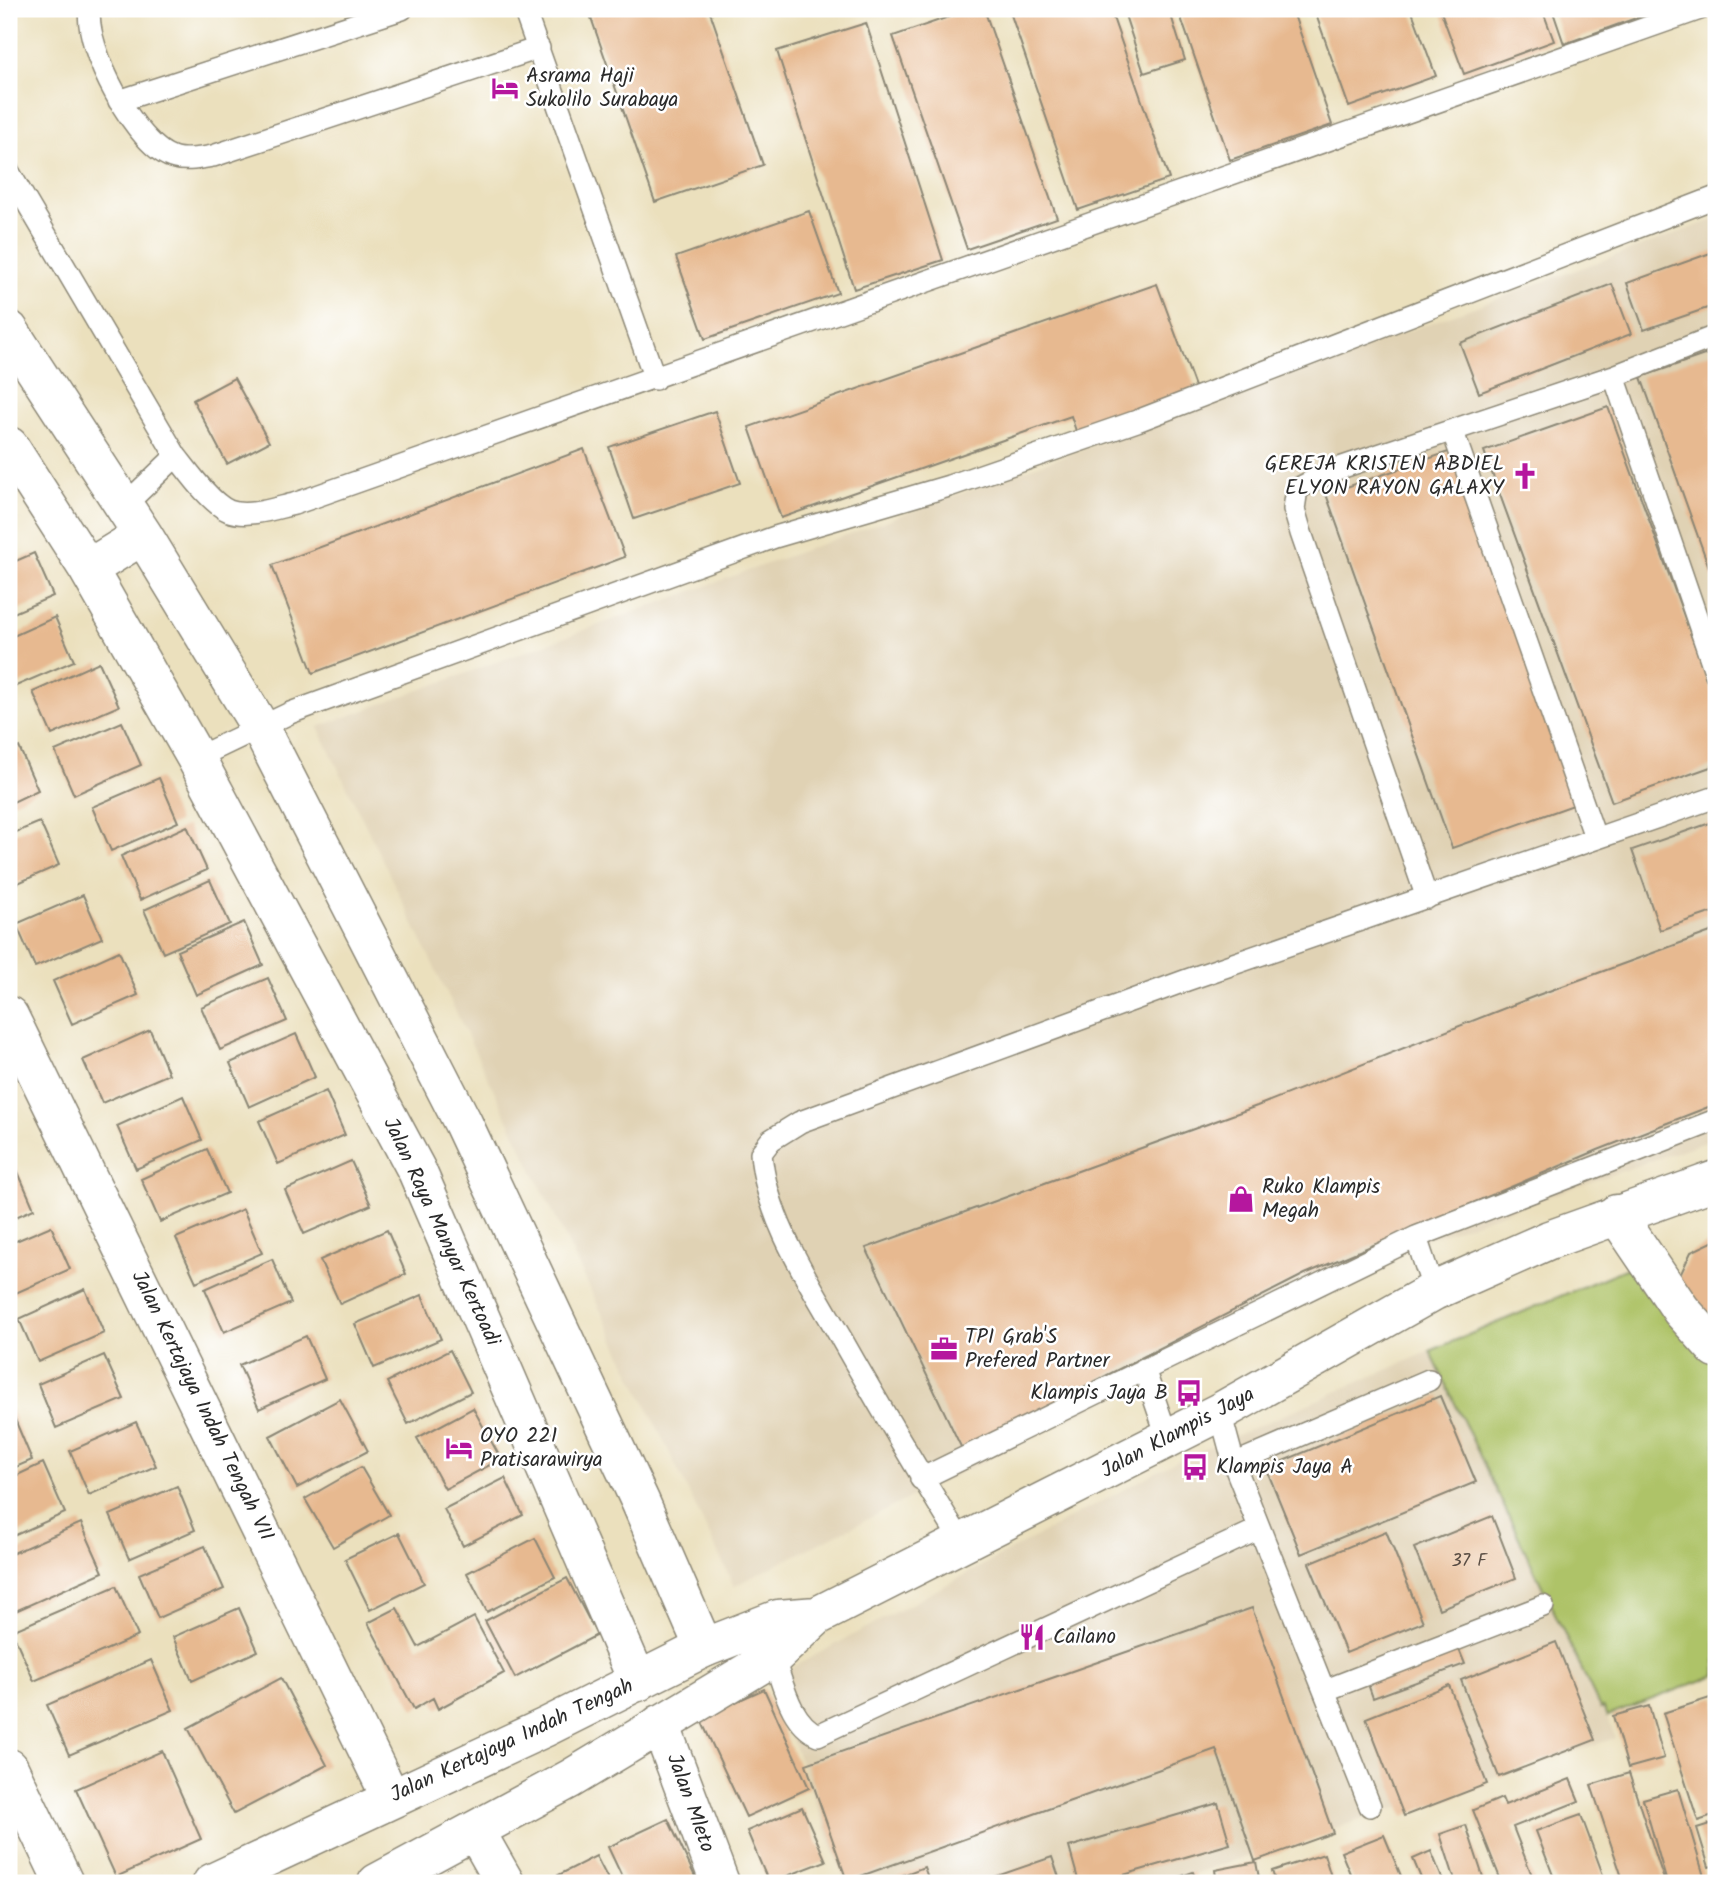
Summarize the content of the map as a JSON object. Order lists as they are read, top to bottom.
{
  "streets": {
    "street": [
      "Jalan Raya Manyar Kertoadi",
      "Jalan Kertajaya Indah Tengah VII",
      "Jalan Klampis Jaya",
      "Jalan Kertajaya Indah Tengah",
      "Jalan Mleto"
    ]
  },
  "crossings": [
    ["Jalan Raya Manyar Kertoadi", "Jalan Kertajaya Indah Tengah"],
    ["Jalan Kertajaya Indah Tengah VII", "Jalan Kertajaya Indah Tengah"],
    ["Jalan Klampis Jaya", "Jalan Kertajaya Indah Tengah"],
    ["Jalan Klampis Jaya", "Jalan Mleto"]
  ],
  "places": {
    "hotel": ["Asrama Haji Sukolilo Surabaya", "OYO 221 Pratisarawirya"],
    "church": ["GEREJA KRISTEN ABDIEL ELYON RAYON GALAXY"],
    "shop": ["Ruko Klampis Megah"],
    "office": ["TPI Grab'S Prefered Partner"],
    "bus stop": ["Klampis Jaya B", "Klampis Jaya A"],
    "restaurant": ["Cailano"]
  },
  "house_numbers": ["37 F"]
}
